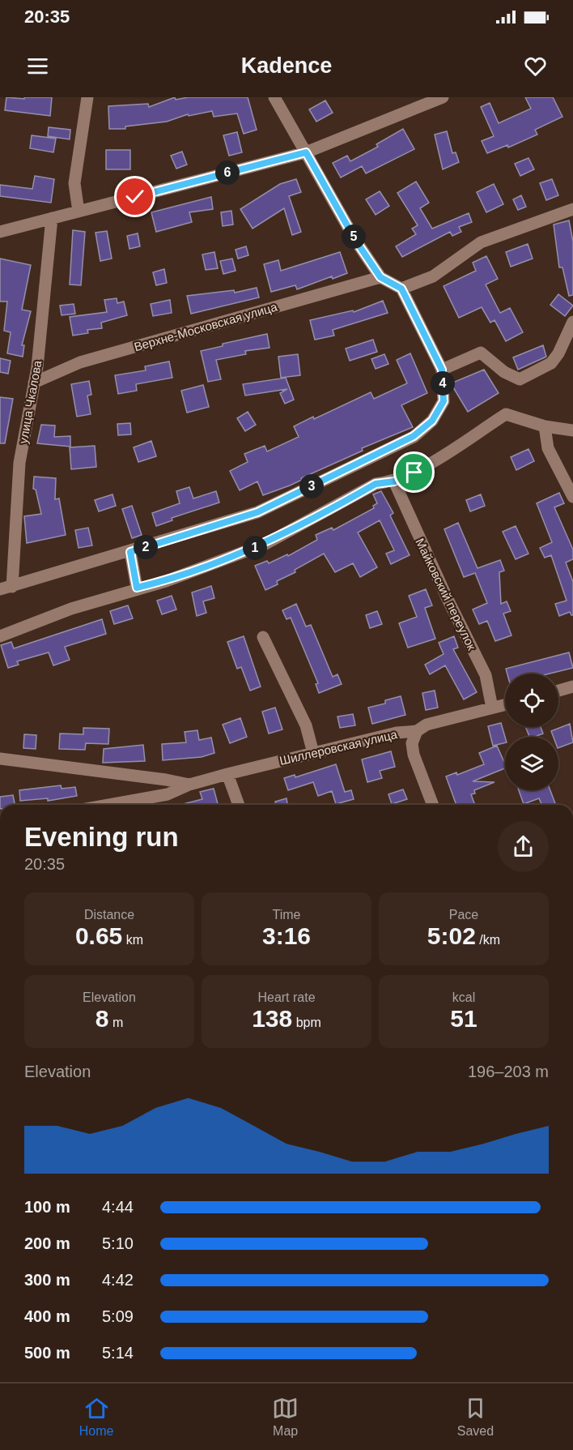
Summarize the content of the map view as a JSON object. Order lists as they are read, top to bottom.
{
  "streets": {
    "street": [
      "Верхне-Московская улица",
      "улица Чкалова",
      "Майковский переулок",
      "Шиллеровская улица"
    ]
  },
  "crossings": [
    ["Верхне-Московская улица", "улица Чкалова"],
    ["Майковский переулок", "Шиллеровская улица"]
  ],
  "page": {
    "status": "20:35",
    "header": "Kadence",
    "pins": [
      "6",
      "5",
      "4",
      "3",
      "2",
      "1"
    ],
    "heading": ["Evening run", "20:35"],
    "stats": [
      ["Distance", "0.65 km"],
      ["Time", "3:16"],
      ["Pace", "5:02 /km"],
      ["Elevation", "8 m"],
      ["Heart rate", "138 bpm"],
      ["kcal", "51"]
    ],
    "chart": ["Elevation", "196–203 m"],
    "list": [
      {
        "name": "100 m",
        "note": "4:44"
      },
      {
        "name": "200 m",
        "note": "5:10"
      },
      {
        "name": "300 m",
        "note": "4:42"
      },
      {
        "name": "400 m",
        "note": "5:09"
      },
      {
        "name": "500 m",
        "note": "5:14"
      }
    ],
    "tabs": ["Home", "Map", "Saved"]
  }
}
